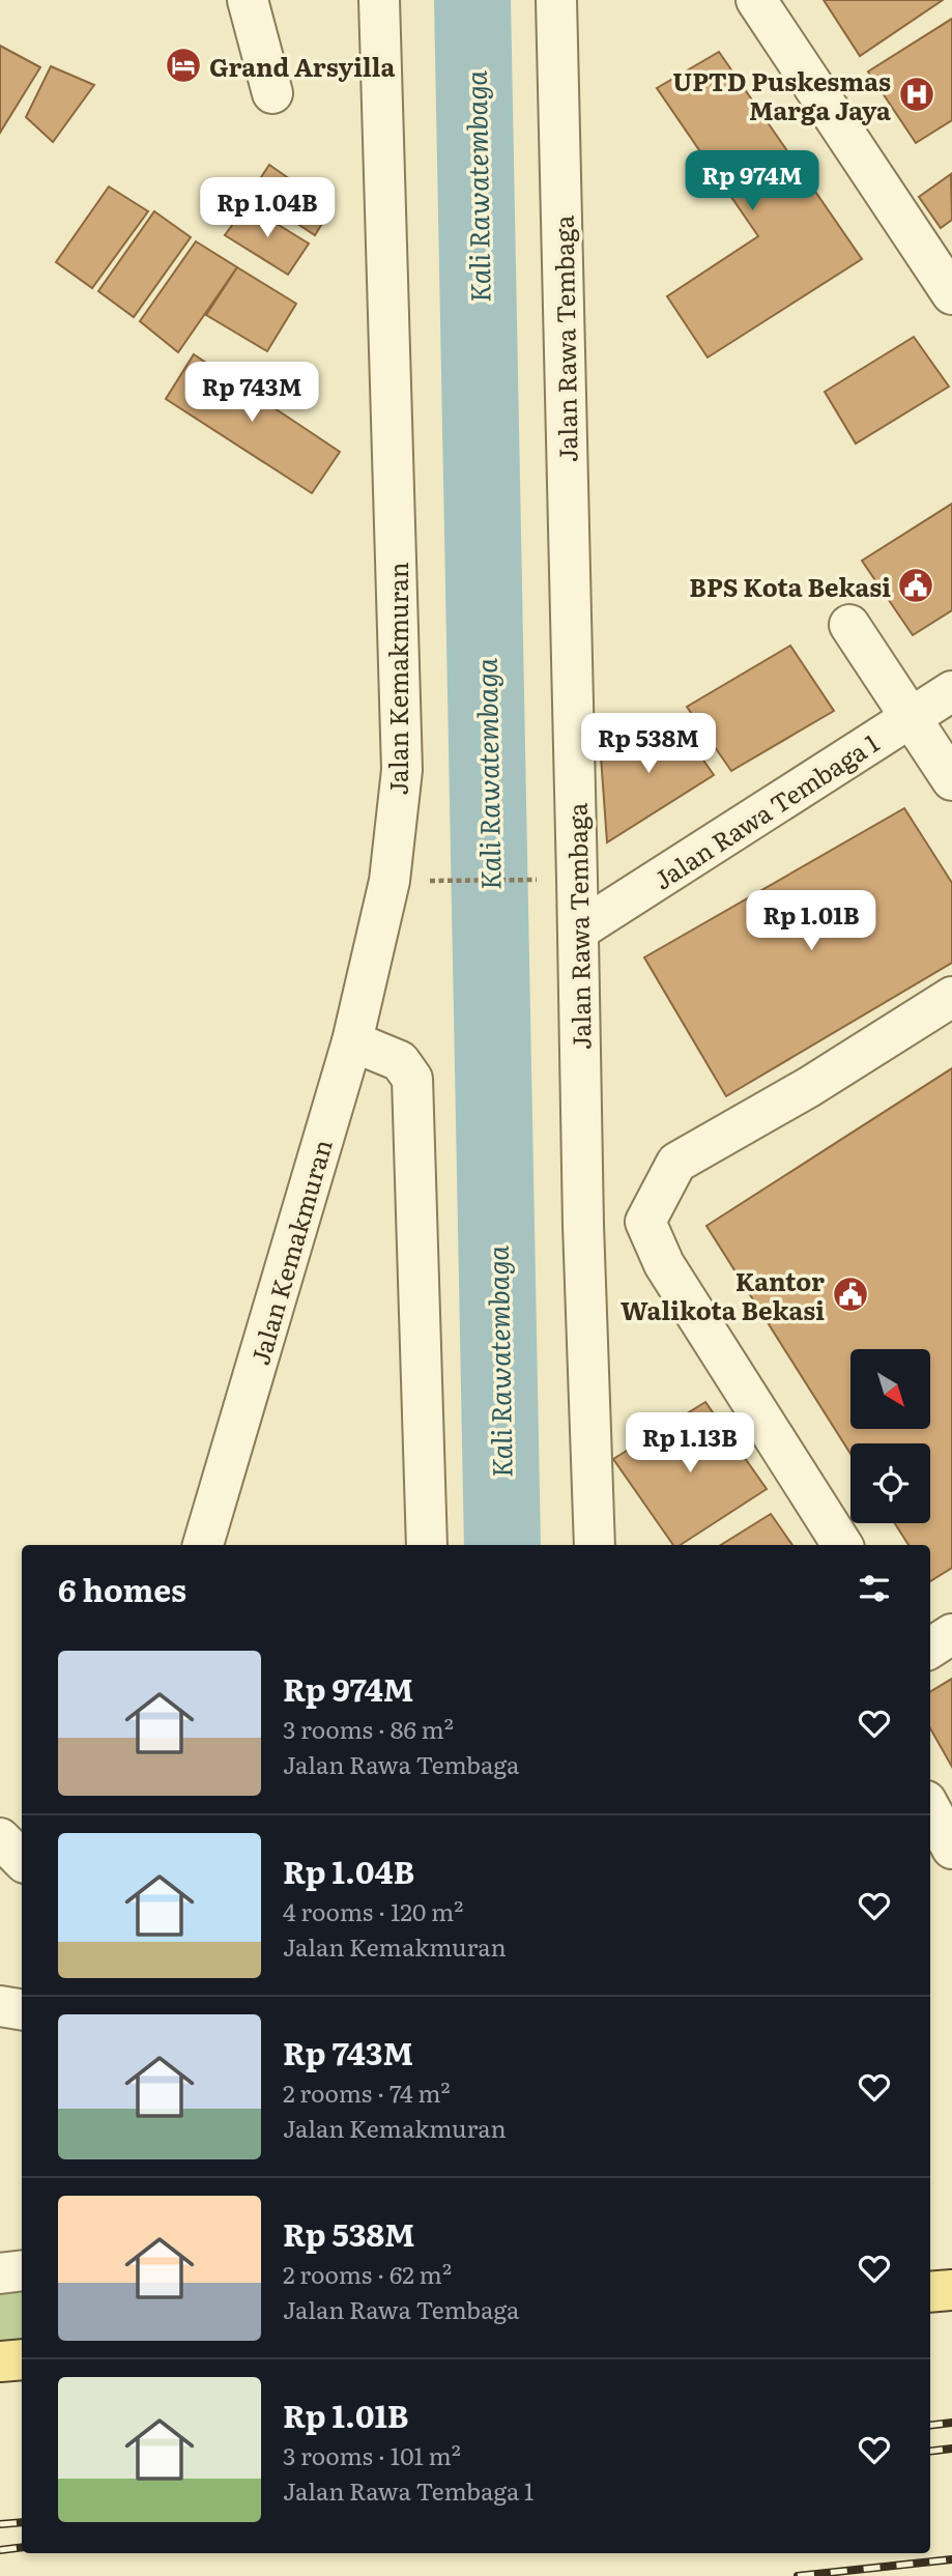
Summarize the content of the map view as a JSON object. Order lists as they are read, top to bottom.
{
  "streets": {
    "street": ["Jalan Rawa Tembaga", "Jalan Kemakmuran", "Jalan Rawa Tembaga 1"]
  },
  "crossings": [
    ["Jalan Rawa Tembaga", "Jalan Rawa Tembaga 1"]
  ],
  "water": ["Kali Rawatembaga"],
  "places": {
    "hotel": ["Grand Arsyilla"],
    "hospital": ["UPTD Puskesmas Marga Jaya"],
    "public building": ["BPS Kota Bekasi", "Kantor Walikota Bekasi"]
  },
  "north": "bottom right",
  "page": {
    "price": [
      "Rp 974M",
      "Rp 1.04B",
      "Rp 743M",
      "Rp 538M",
      "Rp 1.01B",
      "Rp 1.13B"
    ],
    "heading": "6 homes",
    "list": [
      {
        "name": "Rp 974M",
        "note": "3 rooms · 86 m² · Jalan Rawa Tembaga"
      },
      {
        "name": "Rp 1.04B",
        "note": "4 rooms · 120 m² · Jalan Kemakmuran"
      },
      {
        "name": "Rp 743M",
        "note": "2 rooms · 74 m² · Jalan Kemakmuran"
      },
      {
        "name": "Rp 538M",
        "note": "2 rooms · 62 m² · Jalan Rawa Tembaga"
      },
      {
        "name": "Rp 1.01B",
        "note": "3 rooms · 101 m² · Jalan Rawa Tembaga 1"
      }
    ]
  }
}
